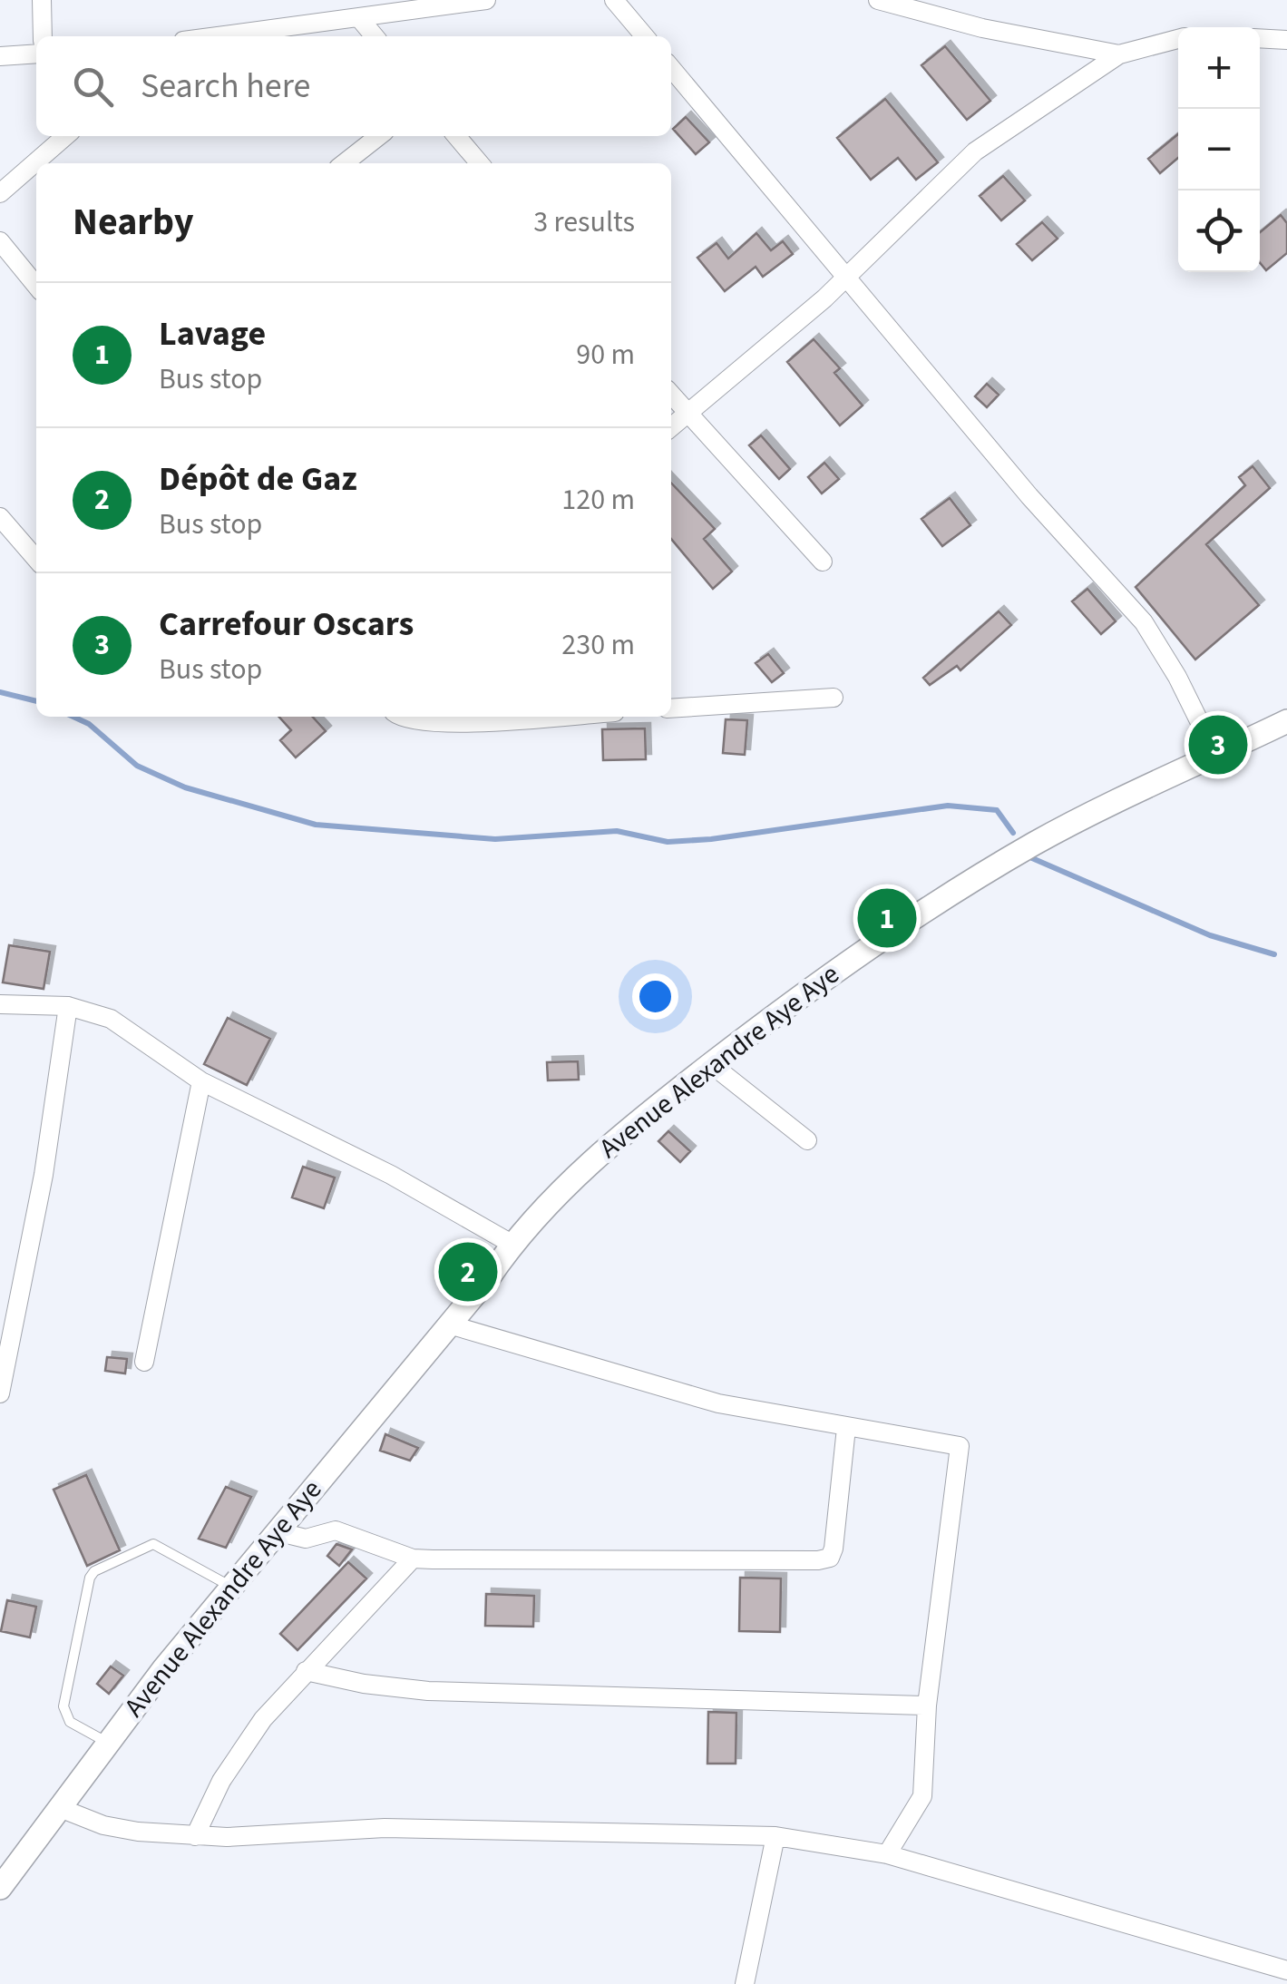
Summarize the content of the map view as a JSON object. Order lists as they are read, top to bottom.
{
  "streets": {
    "street": ["Avenue Alexandre Aye Aye"]
  },
  "page": {
    "map_buttons": ["+", "−"],
    "search": "Search here",
    "heading": ["Nearby", "3 results"],
    "list": [
      {
        "mark": "1",
        "name": "Lavage",
        "note": "Bus stop",
        "value": "90 m"
      },
      {
        "mark": "2",
        "name": "Dépôt de Gaz",
        "note": "Bus stop",
        "value": "120 m"
      },
      {
        "mark": "3",
        "name": "Carrefour Oscars",
        "note": "Bus stop",
        "value": "230 m"
      }
    ],
    "pins": ["3", "1", "2"]
  }
}
